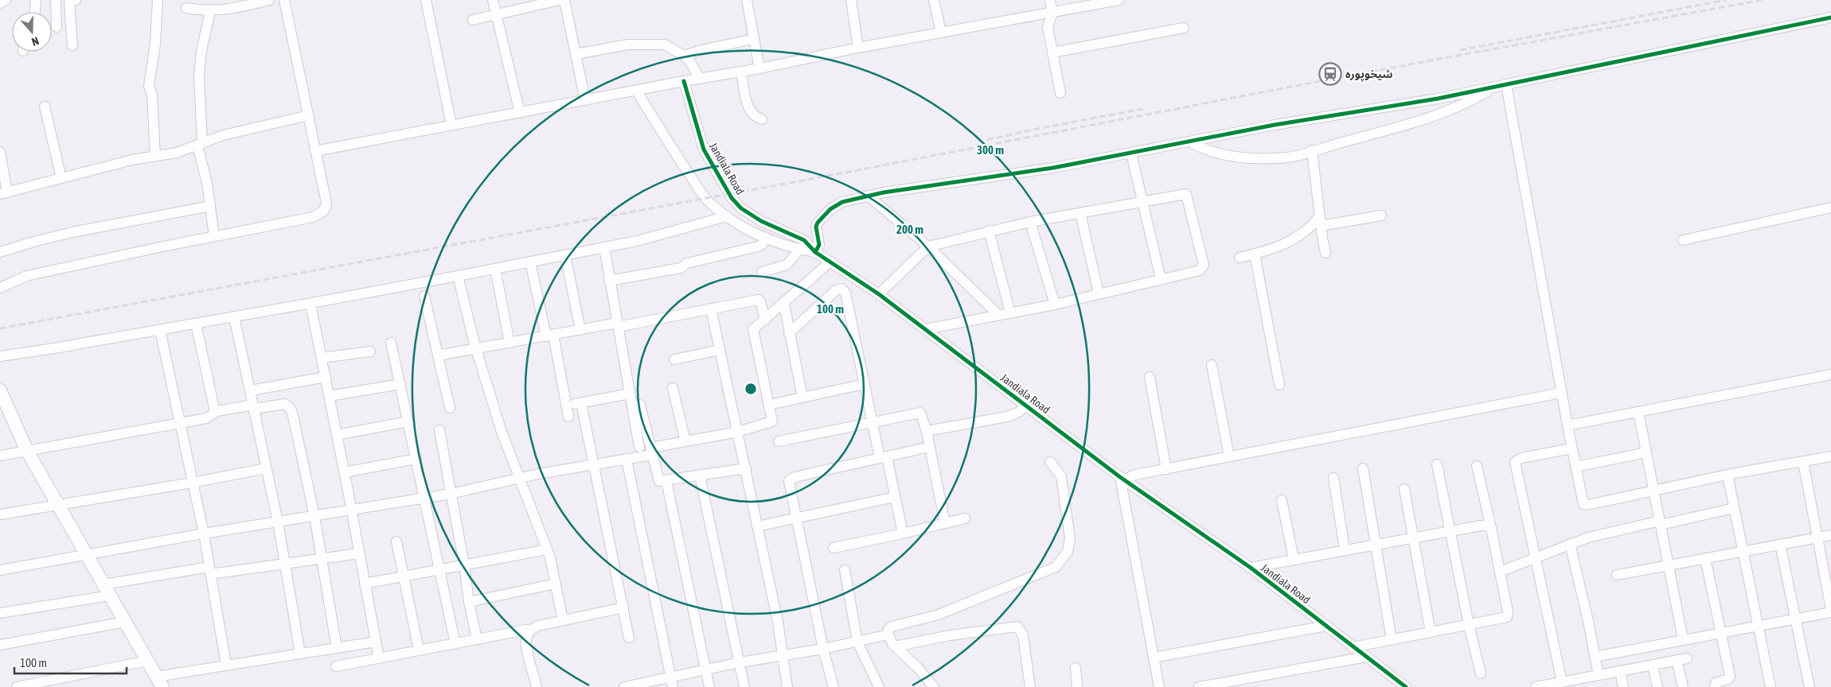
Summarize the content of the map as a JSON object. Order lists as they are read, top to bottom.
{
  "streets": {
    "street": ["Jandiala Road"]
  },
  "places": {
    "station": ["شیخوپورہ"]
  },
  "scale_bar": "100 m",
  "north": "bottom",
  "rings": ["300 m", "200 m", "100 m"]
}
